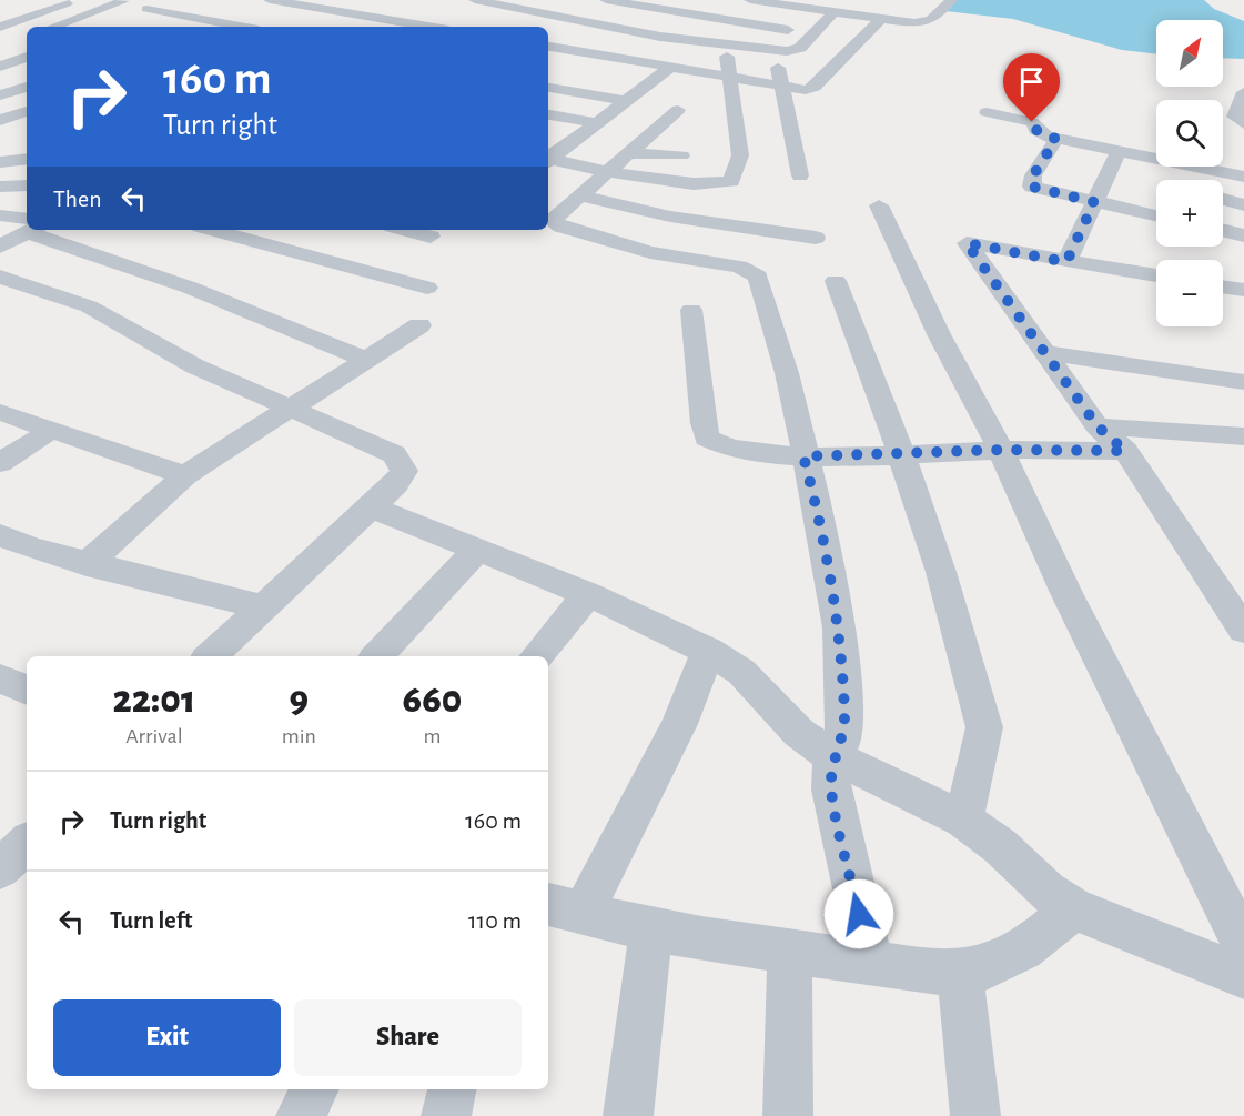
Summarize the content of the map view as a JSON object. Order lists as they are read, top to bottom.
{
  "north": "top right",
  "page": {
    "map_buttons": ["+", "−"],
    "turn": ["160 m", "Turn right"],
    "then": "Then",
    "eta": [
      "22:01",
      "Arrival",
      "9",
      "min",
      "660",
      "m"
    ],
    "list": [
      {
        "name": "Turn right",
        "value": "160 m"
      },
      {
        "name": "Turn left",
        "value": "110 m"
      }
    ],
    "buttons": ["Exit", "Share"]
  }
}
